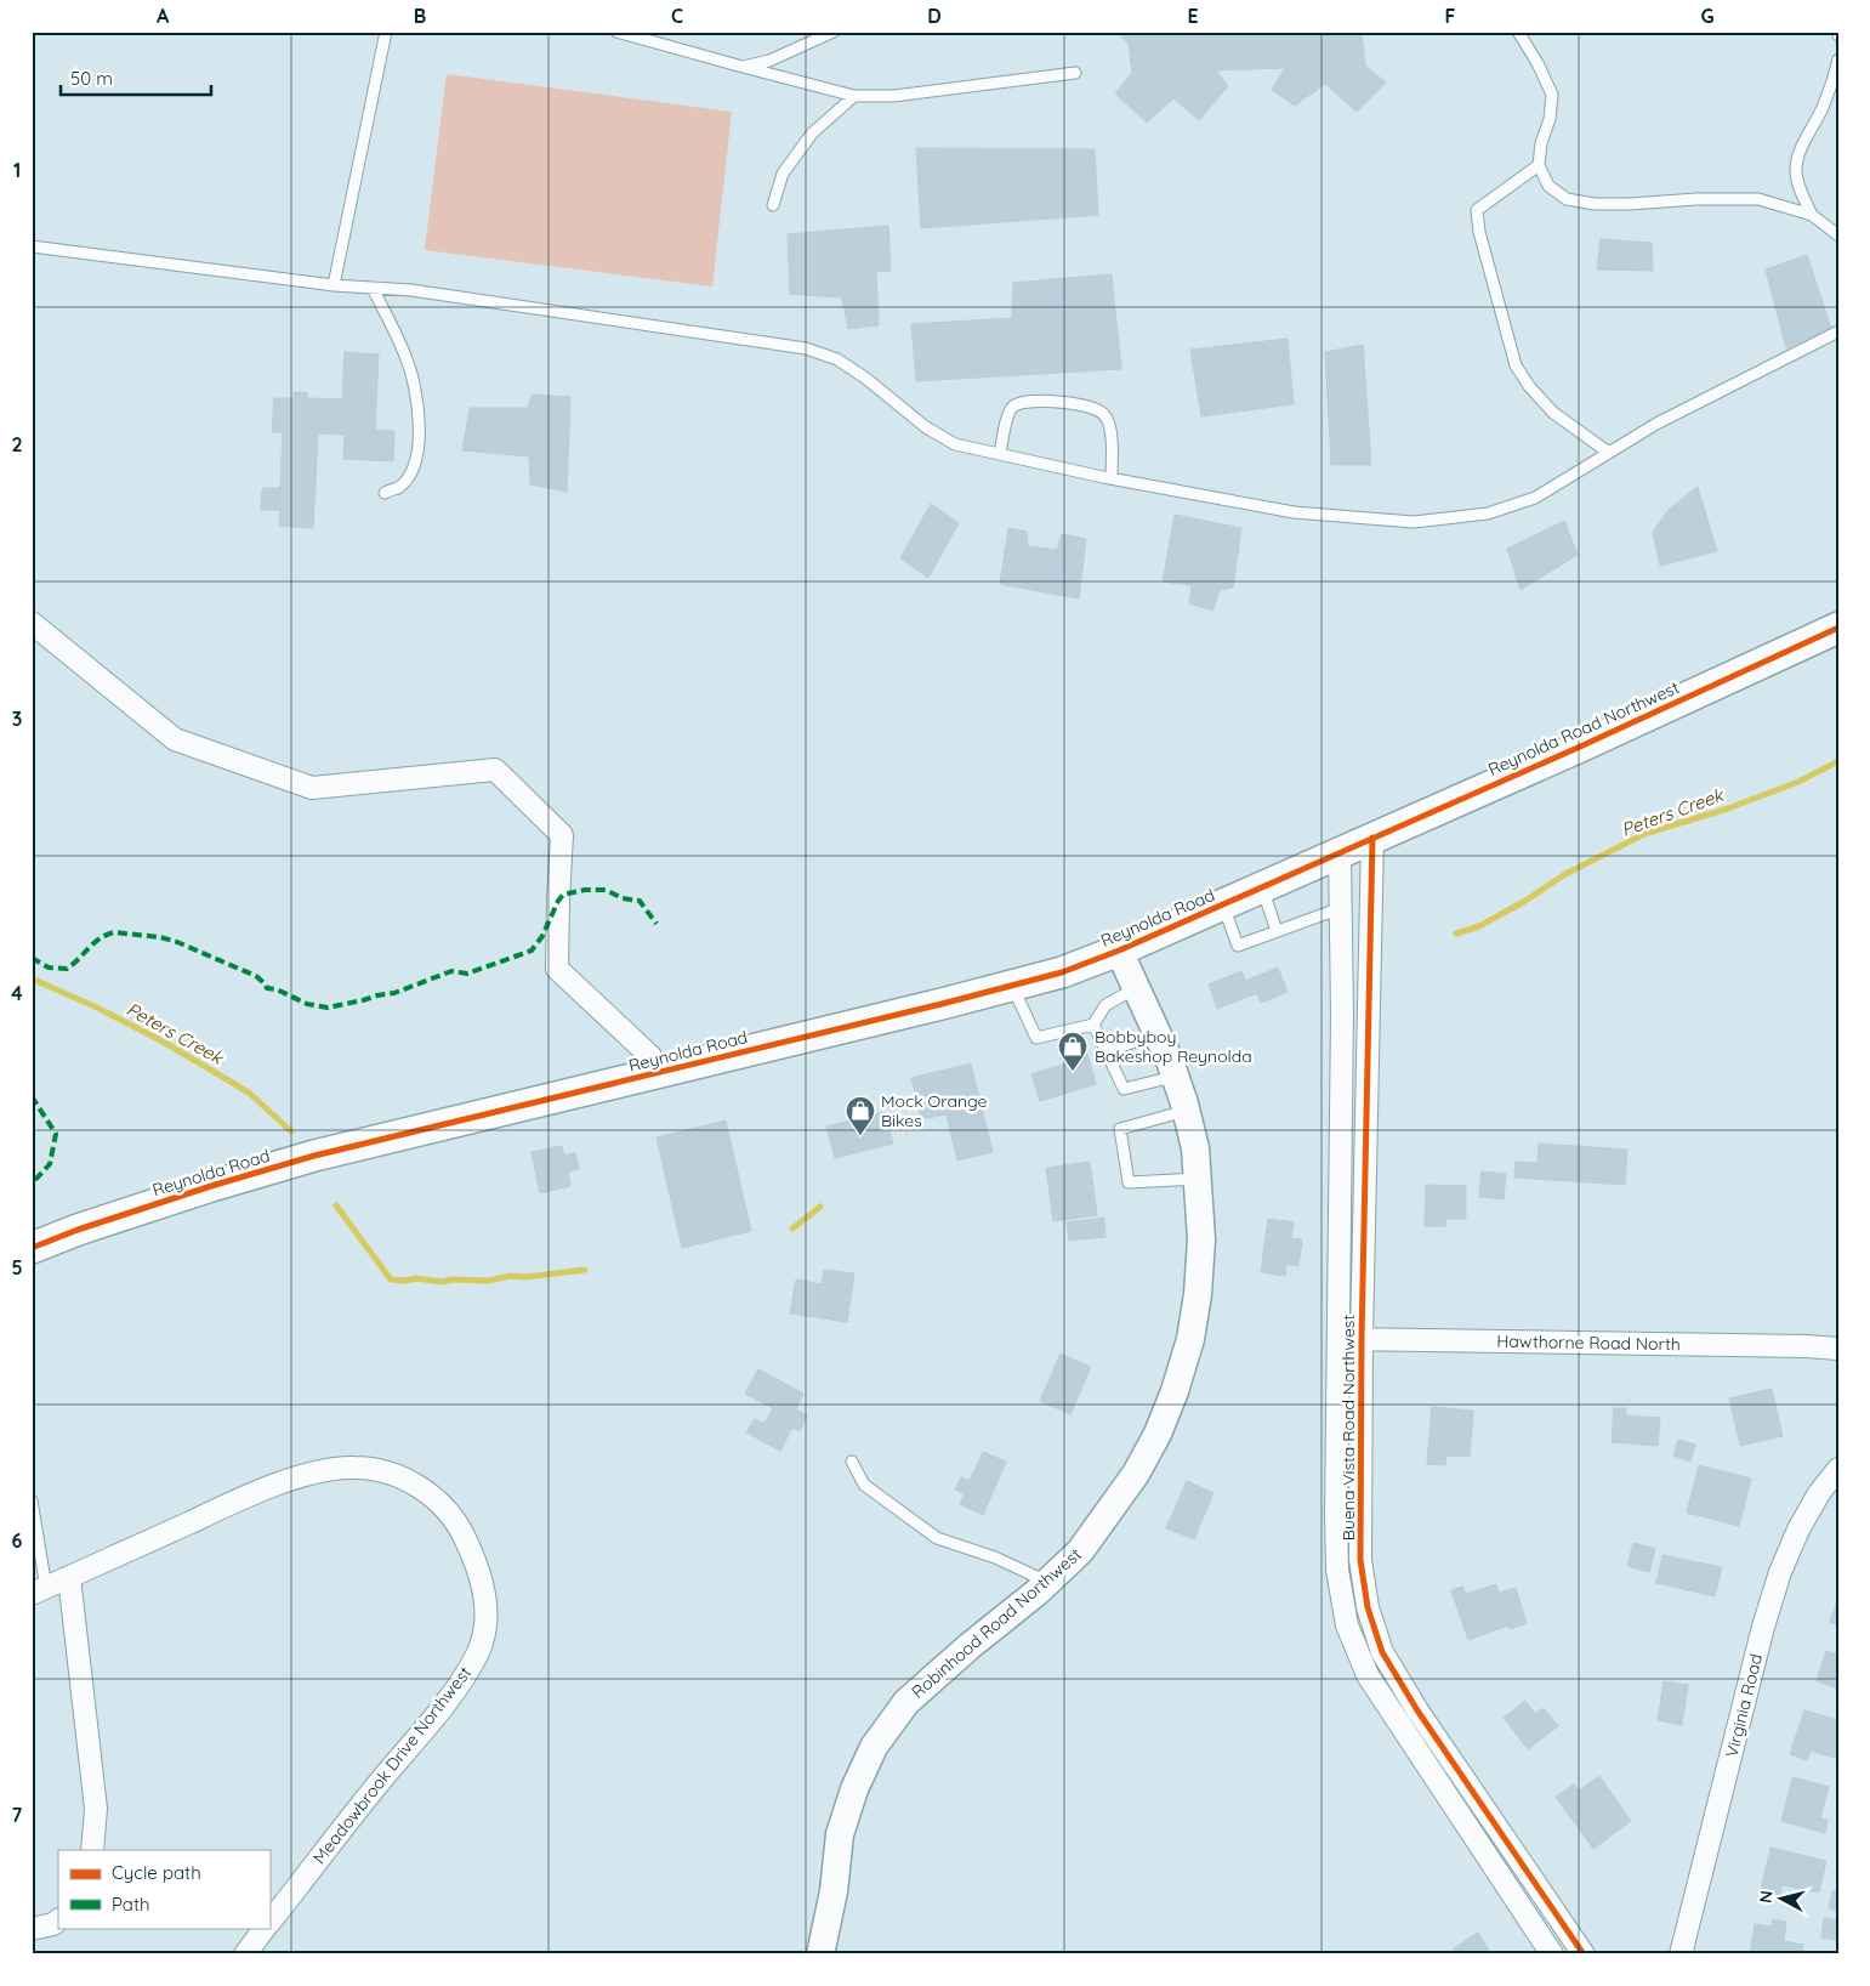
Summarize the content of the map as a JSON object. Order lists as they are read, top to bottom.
{
  "streets": {
    "main road": ["Reynolda Road Northwest", "Reynolda Road"],
    "street": [
      "Hawthorne Road North",
      "Buena Vista Road Northwest",
      "Robinhood Road Northwest",
      "Virginia Road",
      "Meadowbrook Drive Northwest"
    ]
  },
  "crossings": [
    ["Reynolda Road Northwest", "Reynolda Road"],
    ["Reynolda Road Northwest", "Buena Vista Road Northwest"],
    ["Reynolda Road", "Buena Vista Road Northwest"],
    ["Reynolda Road", "Robinhood Road Northwest"],
    ["Hawthorne Road North", "Buena Vista Road Northwest"]
  ],
  "water": ["Peters Creek"],
  "places": {
    "shop": ["Bobbyboy Bakeshop Reynolda", "Mock Orange Bikes"]
  },
  "legend": ["Cycle path", "Path"],
  "scale_bar": "50 m",
  "north": "left",
  "grid": {
    "columns": [
      "A",
      "B",
      "C",
      "D",
      "E",
      "F",
      "G"
    ],
    "rows": [
      "1",
      "2",
      "3",
      "4",
      "5",
      "6",
      "7"
    ]
  }
}
